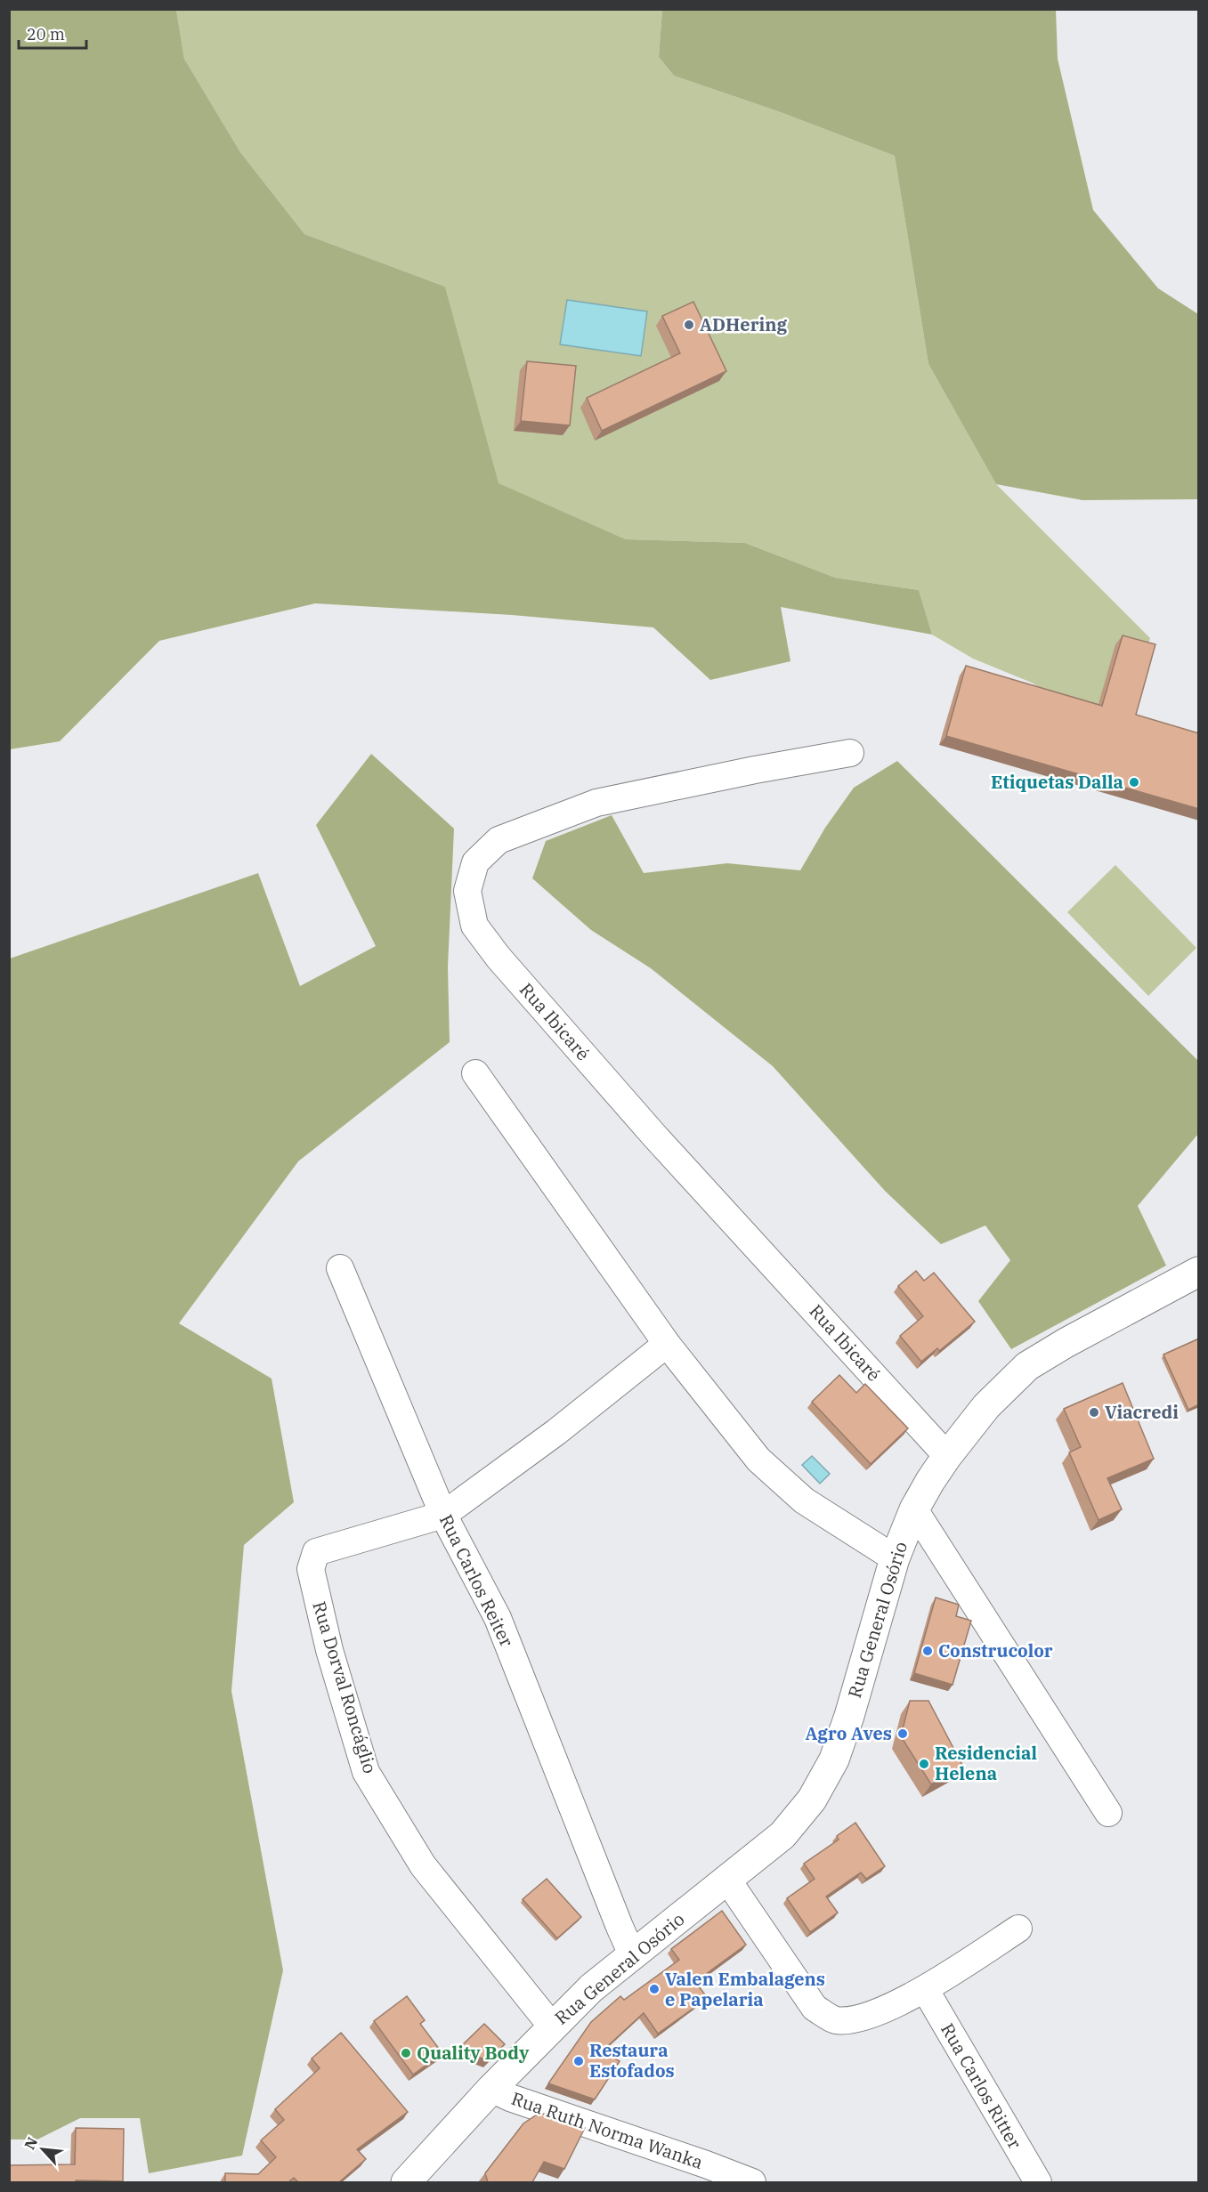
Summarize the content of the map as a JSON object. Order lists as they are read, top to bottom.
{
  "streets": {
    "main road": ["Rua General Osório"],
    "street": [
      "Rua Ibicaré",
      "Rua Carlos Reiter",
      "Rua Dorval Roncáglio",
      "Rua Carlos Ritter",
      "Rua Ruth Norma Wanka"
    ]
  },
  "crossings": [
    ["Rua Ibicaré", "Rua General Osório"],
    ["Rua Carlos Reiter", "Rua General Osório"],
    ["Rua Carlos Reiter", "Rua Dorval Roncáglio"],
    ["Rua General Osório", "Rua Dorval Roncáglio"],
    ["Rua General Osório", "Rua Ruth Norma Wanka"]
  ],
  "places": [
    "ADHering",
    "Etiquetas Dalla",
    "Viacredi",
    "Construcolor",
    "Agro Aves",
    "Residencial Helena",
    "Valen Embalagens e Papelaria",
    "Quality Body",
    "Restaura Estofados"
  ],
  "scale_bar": "20 m",
  "north": "top left"
}
